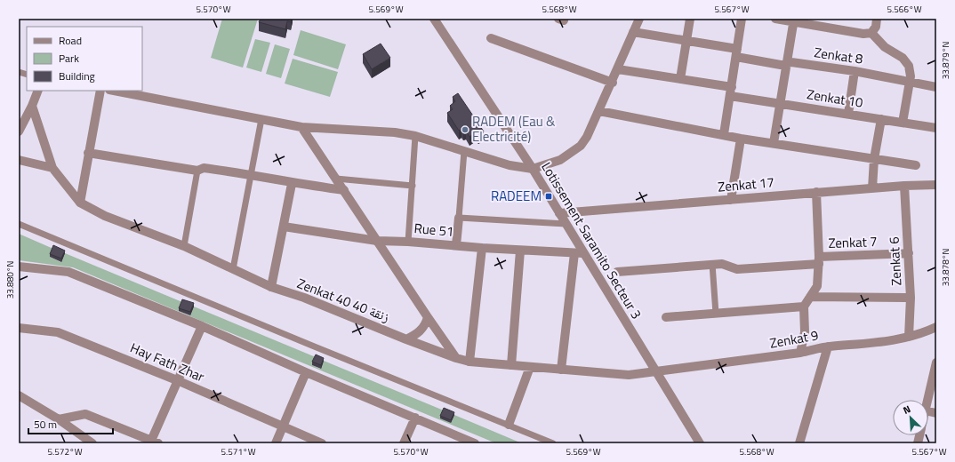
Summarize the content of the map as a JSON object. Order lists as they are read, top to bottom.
{
  "streets": {
    "street": [
      "Zenkat 8",
      "Zenkat 10",
      "Zenkat 17",
      "Rue 51",
      "Lotissement Saramito Secteur 3",
      "Zenkat 7",
      "Zenkat 6",
      "Zenkat 40 زنقة 40",
      "Zenkat 9",
      "Hay Fath Zhar"
    ]
  },
  "crossings": [
    ["Zenkat 17", "Lotissement Saramito Secteur 3"],
    ["Zenkat 17", "Zenkat 6"],
    ["Rue 51", "Lotissement Saramito Secteur 3"],
    ["Lotissement Saramito Secteur 3", "Zenkat 40 زنقة 40"],
    ["Lotissement Saramito Secteur 3", "Zenkat 9"],
    ["Zenkat 7", "Zenkat 6"],
    ["Zenkat 6", "Zenkat 9"],
    ["Zenkat 40 زنقة 40", "Zenkat 9"]
  ],
  "places": {
    "other": ["RADEM (Eau & Electricité)"],
    "transit": ["RADEEM"]
  },
  "legend": ["Road", "Park", "Building"],
  "scale_bar": "50 m",
  "north": "top left",
  "coordinates": [
    "5.570°W",
    "5.569°W",
    "5.568°W",
    "5.567°W",
    "5.566°W",
    "33.879°N",
    "33.878°N",
    "33.880°N",
    "5.572°W",
    "5.571°W"
  ]
}
